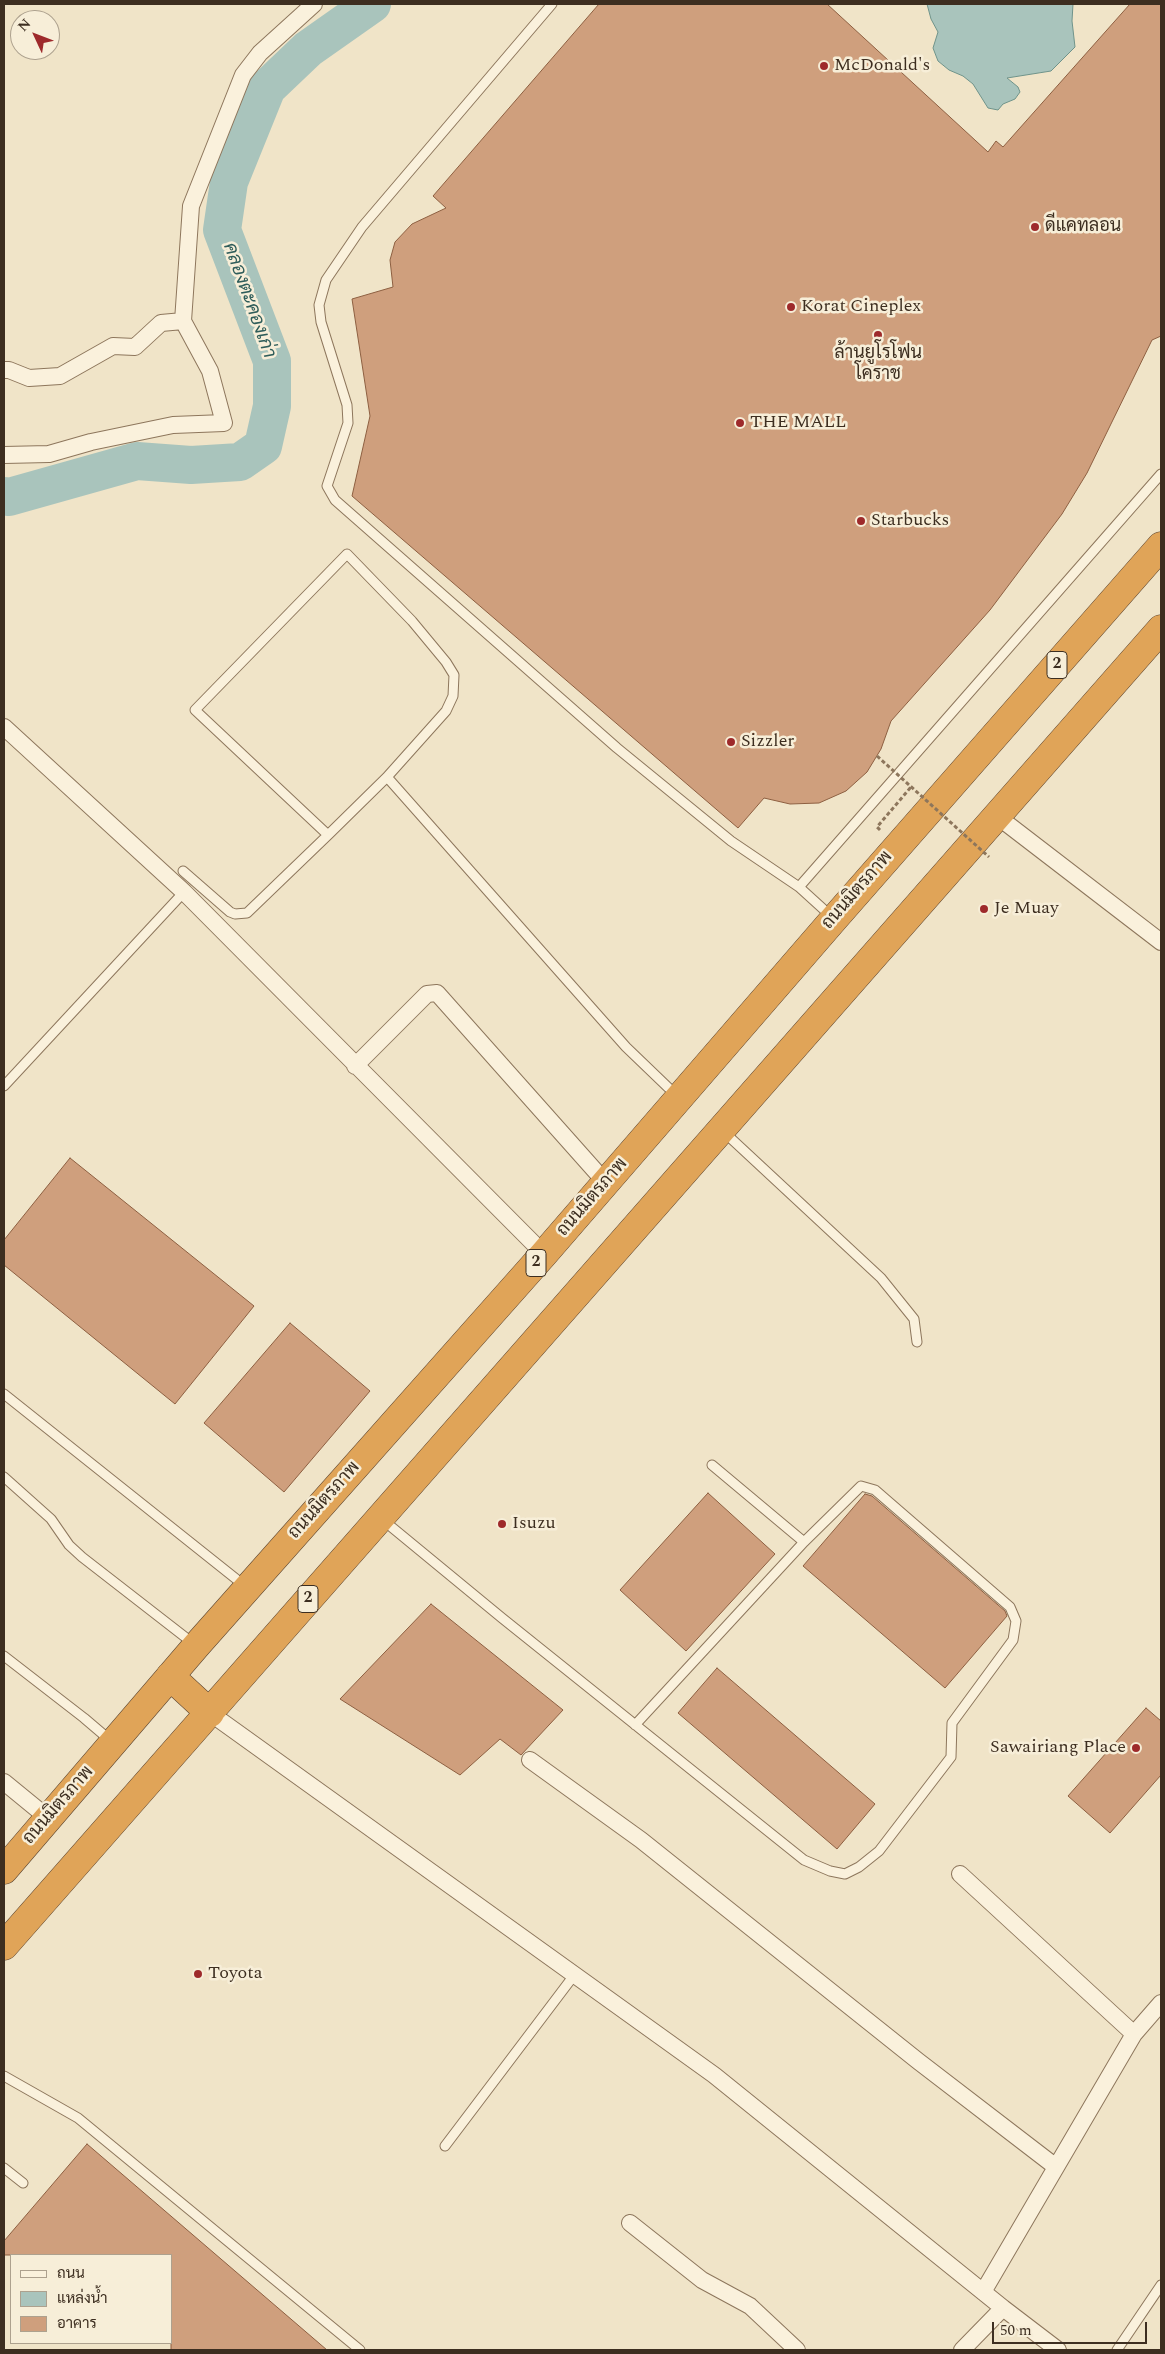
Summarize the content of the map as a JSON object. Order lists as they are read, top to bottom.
{
  "streets": {
    "highway": ["2", "ถนนมิตรภาพ"]
  },
  "water": ["คลองตะคองเก่า"],
  "places": [
    "McDonald's",
    "ดีแคทลอน",
    "Korat Cineplex",
    "ล้านยูโรโฟน โคราช",
    "THE MALL",
    "Starbucks",
    "Sizzler",
    "Je Muay",
    "Isuzu",
    "Sawairiang Place",
    "Toyota"
  ],
  "legend": ["ถนน", "แหล่งน้ำ", "อาคาร"],
  "scale_bar": "50 m",
  "north": "top left"
}
